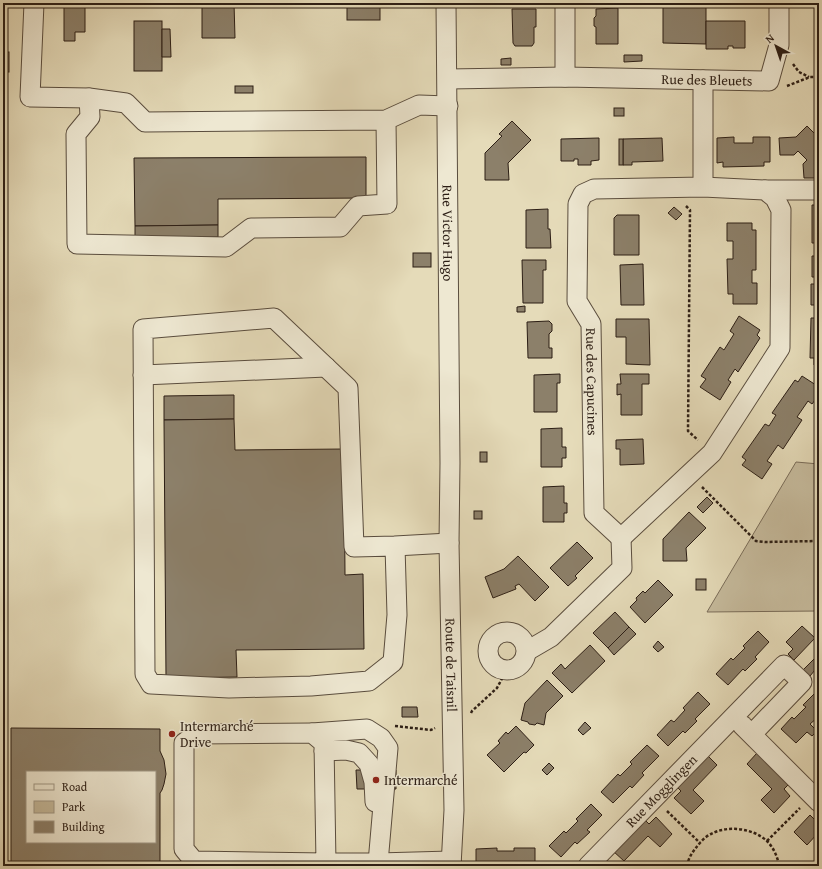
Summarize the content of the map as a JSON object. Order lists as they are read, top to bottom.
{
  "streets": {
    "street": [
      "Rue des Bleuets",
      "Rue Victor Hugo",
      "Rue des Capucines",
      "Route de Taisnil",
      "Rue Mogglingen"
    ]
  },
  "crossings": [
    ["Rue des Bleuets", "Rue Victor Hugo"],
    ["Rue Victor Hugo", "Route de Taisnil"]
  ],
  "places": ["Intermarché Drive", "Intermarché"],
  "legend": ["Road", "Park", "Building"],
  "north": "top left"
}
